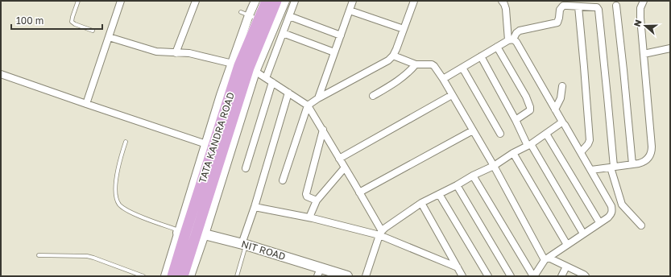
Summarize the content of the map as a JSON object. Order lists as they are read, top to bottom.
{
  "streets": {
    "main road": ["TATA KANDRA ROAD", "NIT ROAD"]
  },
  "crossings": [
    ["TATA KANDRA ROAD", "NIT ROAD"]
  ],
  "scale_bar": "100 m",
  "north": "left"
}
